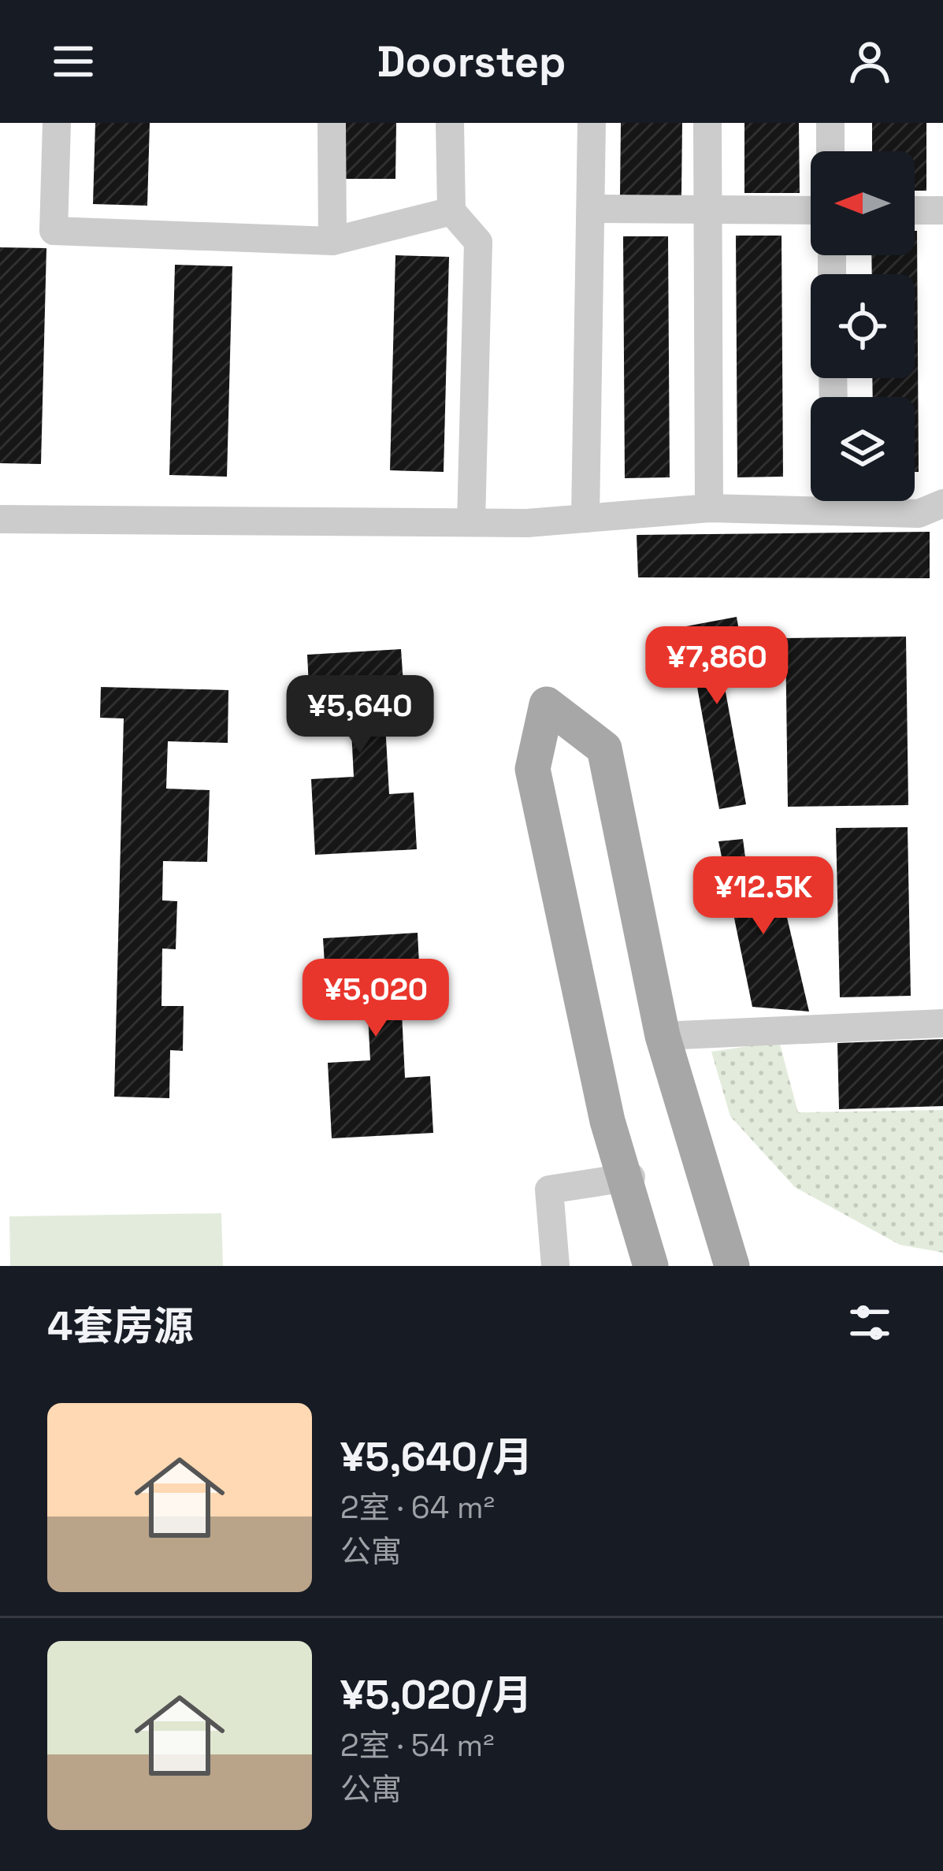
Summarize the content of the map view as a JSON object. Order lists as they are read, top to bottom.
{
  "north": "left",
  "page": {
    "header": "Doorstep",
    "price": [
      "¥7,860",
      "¥5,640",
      "¥12.5K",
      "¥5,020"
    ],
    "heading": "4套房源",
    "list": [
      {
        "name": "¥5,640/月",
        "note": "2室 · 64 m² · 公寓"
      },
      {
        "name": "¥5,020/月",
        "note": "2室 · 54 m² · 公寓"
      }
    ]
  }
}
